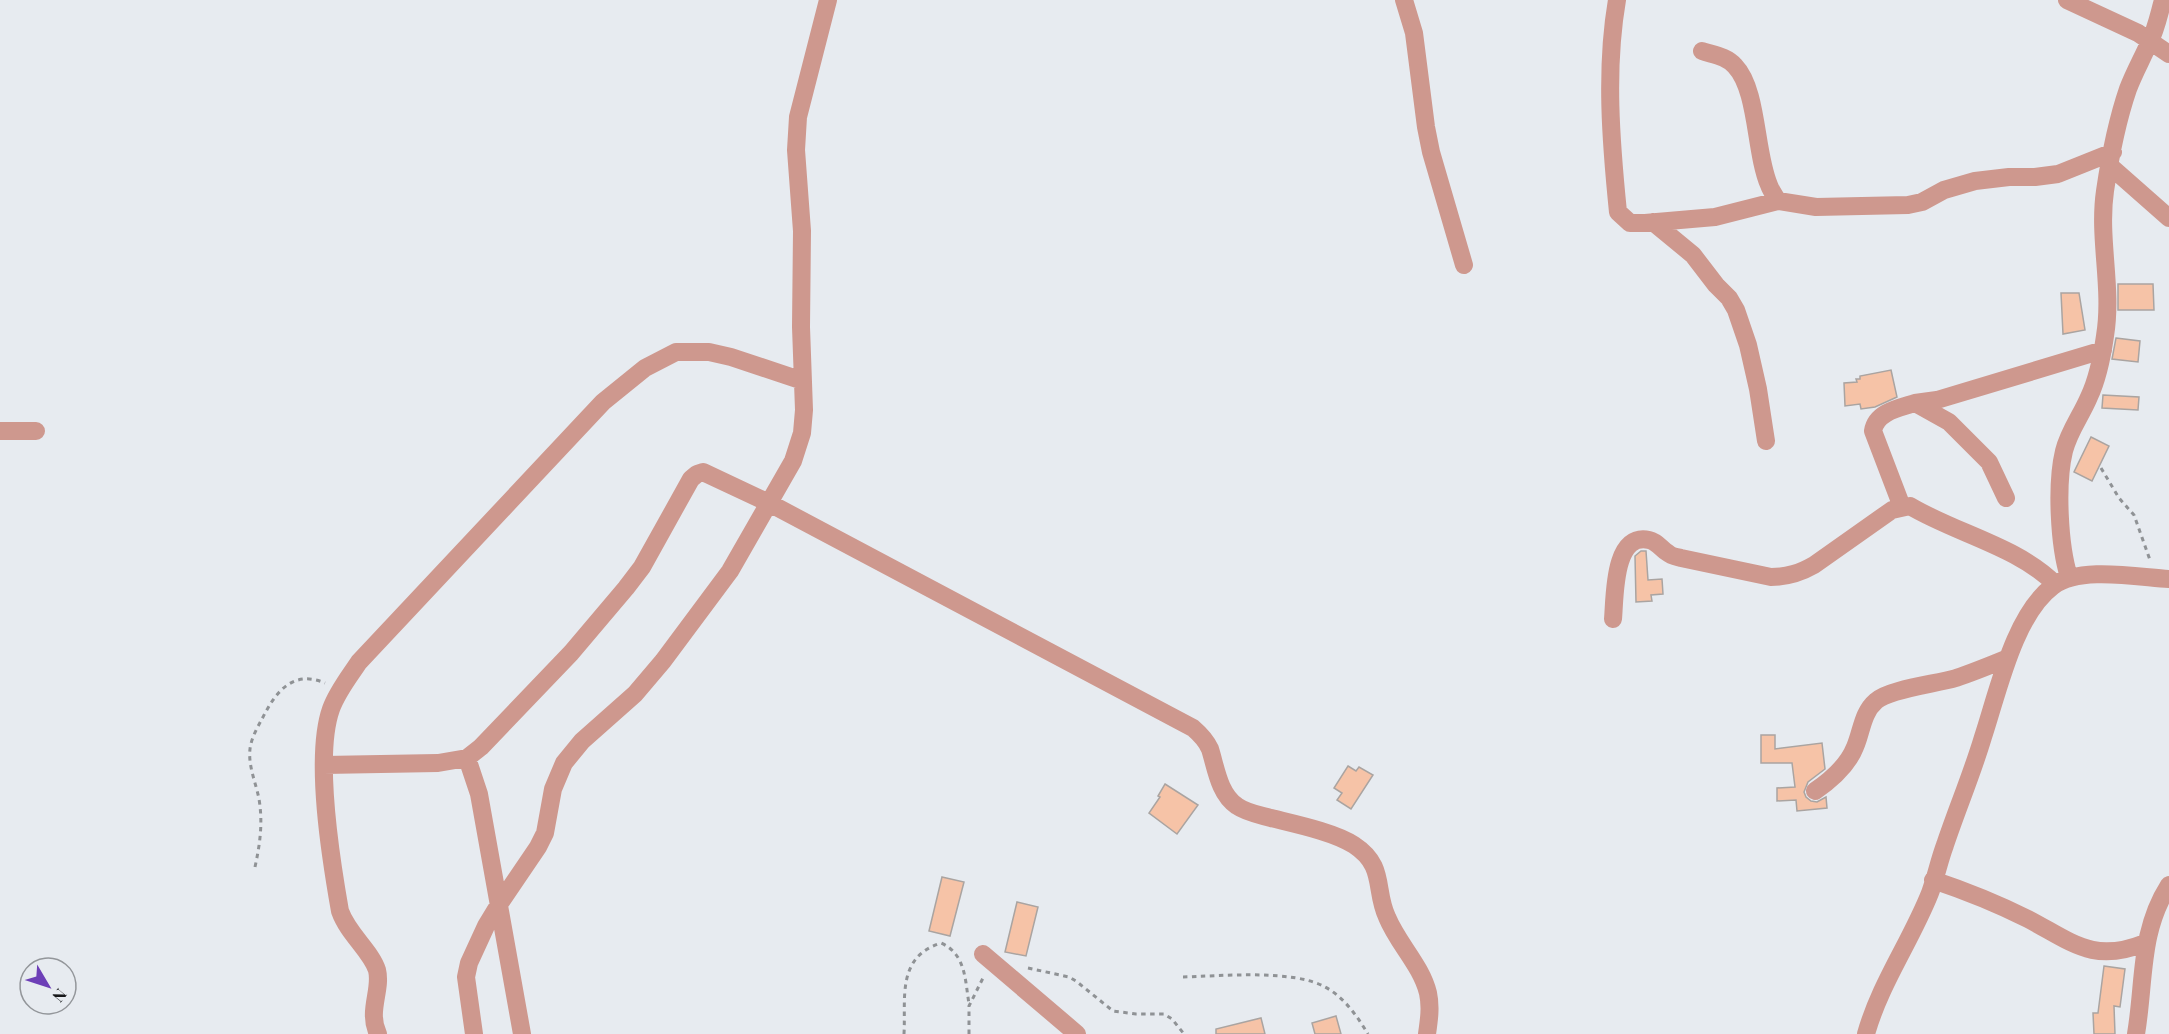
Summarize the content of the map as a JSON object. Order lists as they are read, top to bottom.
{
  "north": "bottom right"
}
